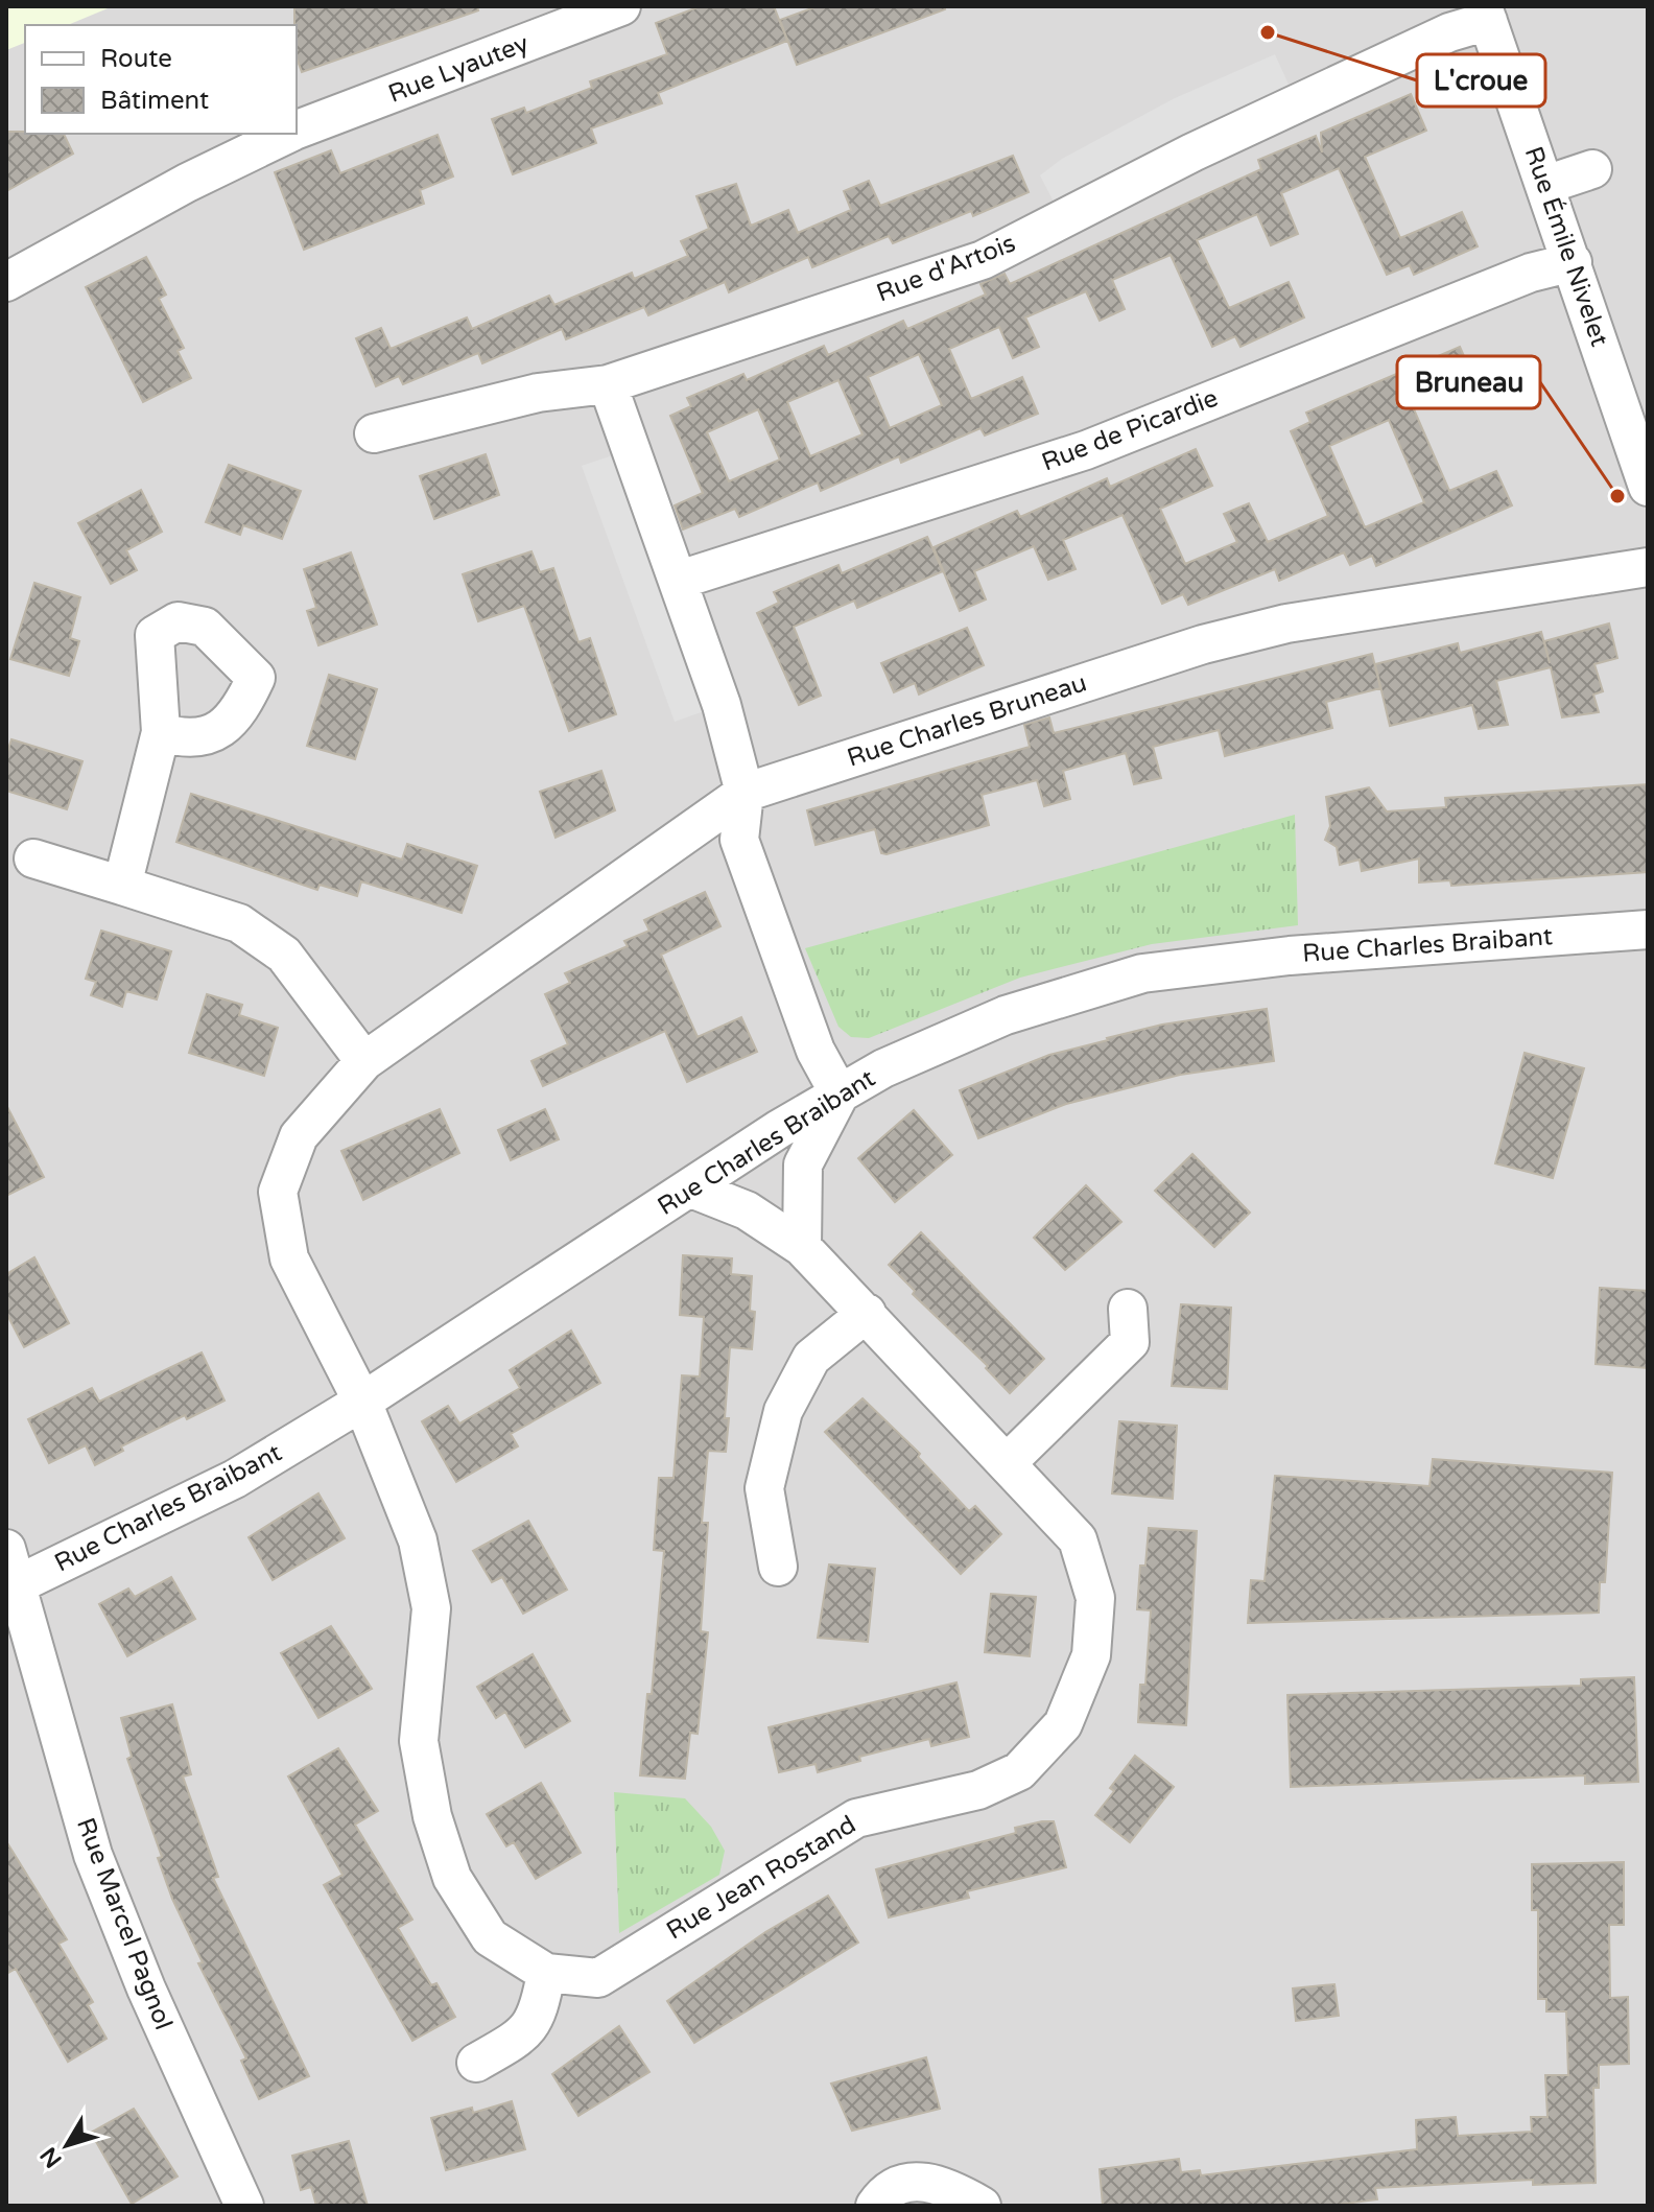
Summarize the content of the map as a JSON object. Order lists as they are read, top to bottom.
{
  "streets": {
    "street": [
      "Rue Lyautey",
      "Rue Émile Nivelet",
      "Rue d'Artois",
      "Rue de Picardie",
      "Rue Charles Bruneau",
      "Rue Charles Braibant",
      "Rue Jean Rostand",
      "Rue Marcel Pagnol"
    ]
  },
  "crossings": [
    ["Rue Émile Nivelet", "Rue d'Artois"],
    ["Rue Émile Nivelet", "Rue de Picardie"],
    ["Rue Charles Bruneau", "Rue Charles Braibant"],
    ["Rue Charles Bruneau", "Rue Jean Rostand"],
    ["Rue Charles Braibant", "Rue Jean Rostand"],
    ["Rue Charles Braibant", "Rue Marcel Pagnol"]
  ],
  "places": ["L'croue", "Bruneau"],
  "legend": ["Route", "Bâtiment"],
  "north": "bottom left"
}
